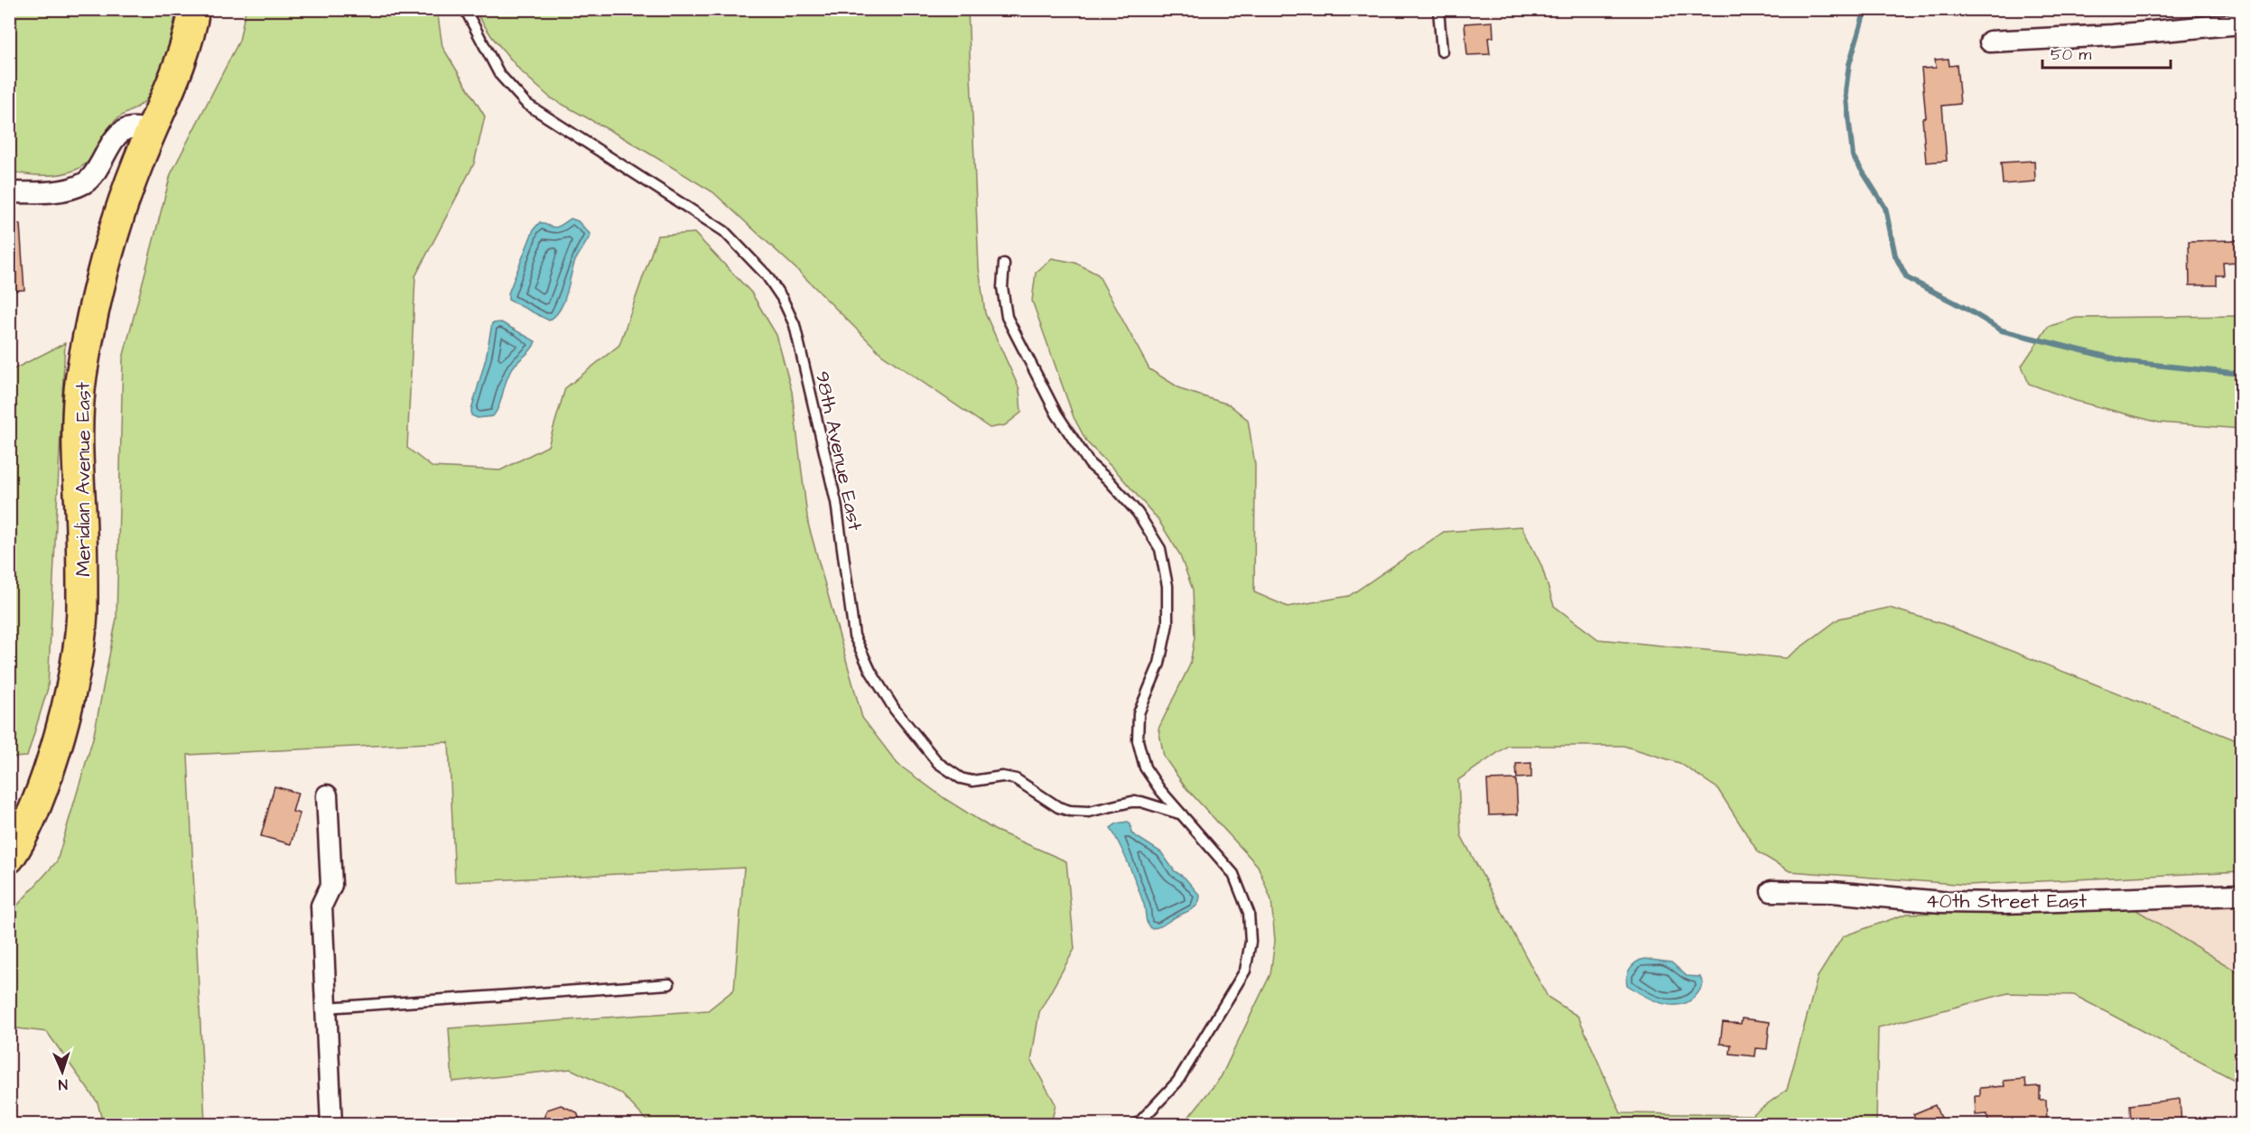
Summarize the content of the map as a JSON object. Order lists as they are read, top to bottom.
{
  "streets": {
    "main road": ["Meridian Avenue East"],
    "street": ["40th Street East"],
    "lane": ["98th Avenue East"]
  },
  "scale_bar": "50 m",
  "north": "bottom"
}
